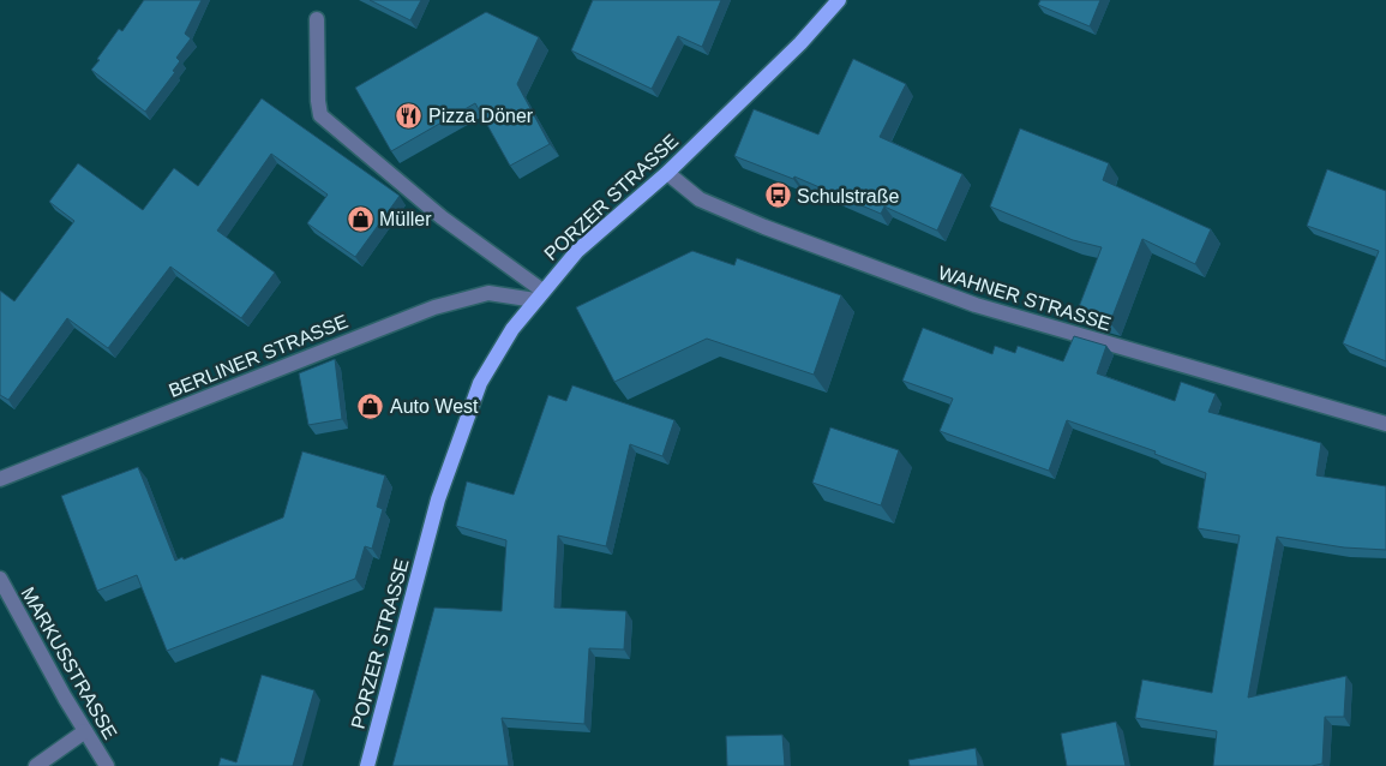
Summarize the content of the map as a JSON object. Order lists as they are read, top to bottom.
{
  "streets": {
    "main road": ["PORZER STRASSE"],
    "street": ["WAHNER STRASSE", "BERLINER STRASSE", "MARKUSSTRASSE"]
  },
  "crossings": [
    ["PORZER STRASSE", "WAHNER STRASSE"],
    ["PORZER STRASSE", "BERLINER STRASSE"]
  ],
  "places": {
    "restaurant": ["Pizza Döner"],
    "bus stop": ["Schulstraße"],
    "shop": ["Müller", "Auto West"]
  }
}
